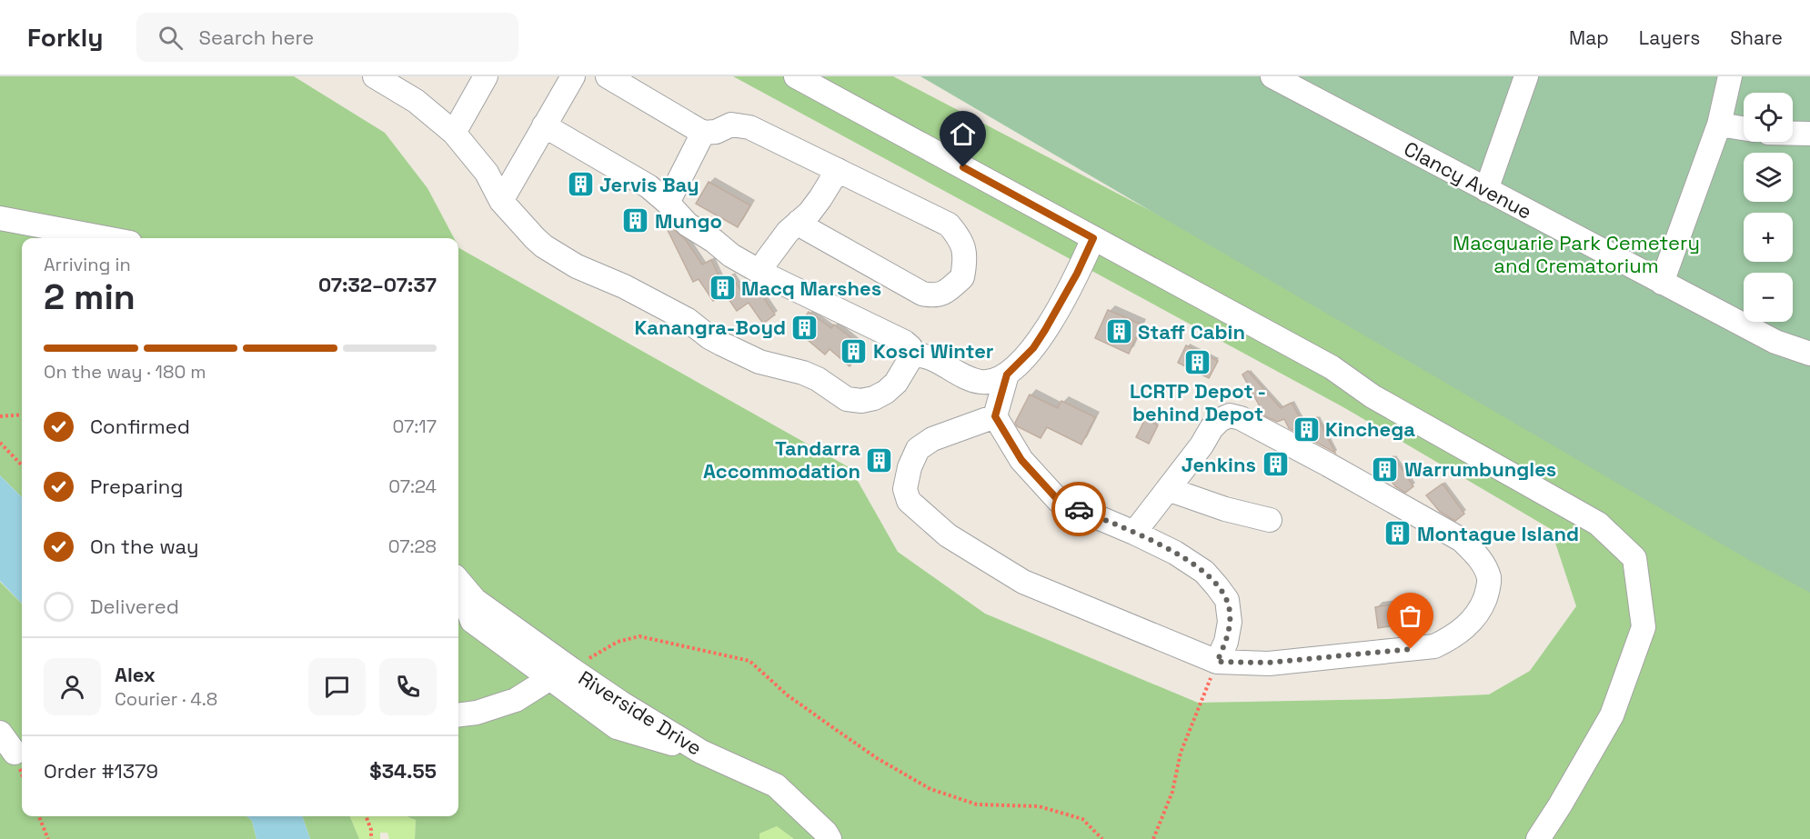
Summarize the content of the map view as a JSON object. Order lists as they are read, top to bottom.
{
  "streets": {
    "street": ["Clancy Avenue", "Riverside Drive"]
  },
  "parks": ["Macquarie Park Cemetery and Crematorium"],
  "places": {
    "building": [
      "Jervis Bay",
      "Mungo",
      "Macq Marshes",
      "Kanangra-Boyd",
      "Staff Cabin",
      "Kosci Winter",
      "LCRTP Depot - behind Depot",
      "Kinchega",
      "Tandarra Accommodation",
      "Jenkins",
      "Warrumbungles",
      "Montague Island"
    ]
  },
  "page": {
    "header": "Forkly",
    "search": "Search here",
    "nav": ["Map", "Layers", "Share"],
    "map_buttons": ["+", "−"],
    "heading": ["2 min", "Arriving in", "07:32–07:37"],
    "panel": [
      "Alex",
      "Courier · 4.8",
      "Order #1379",
      "$34.55"
    ],
    "bar": "On the way · 180 m",
    "list": [
      ["Confirmed", "07:17"],
      ["Preparing", "07:24"],
      ["On the way", "07:28"],
      "Delivered"
    ]
  }
}
